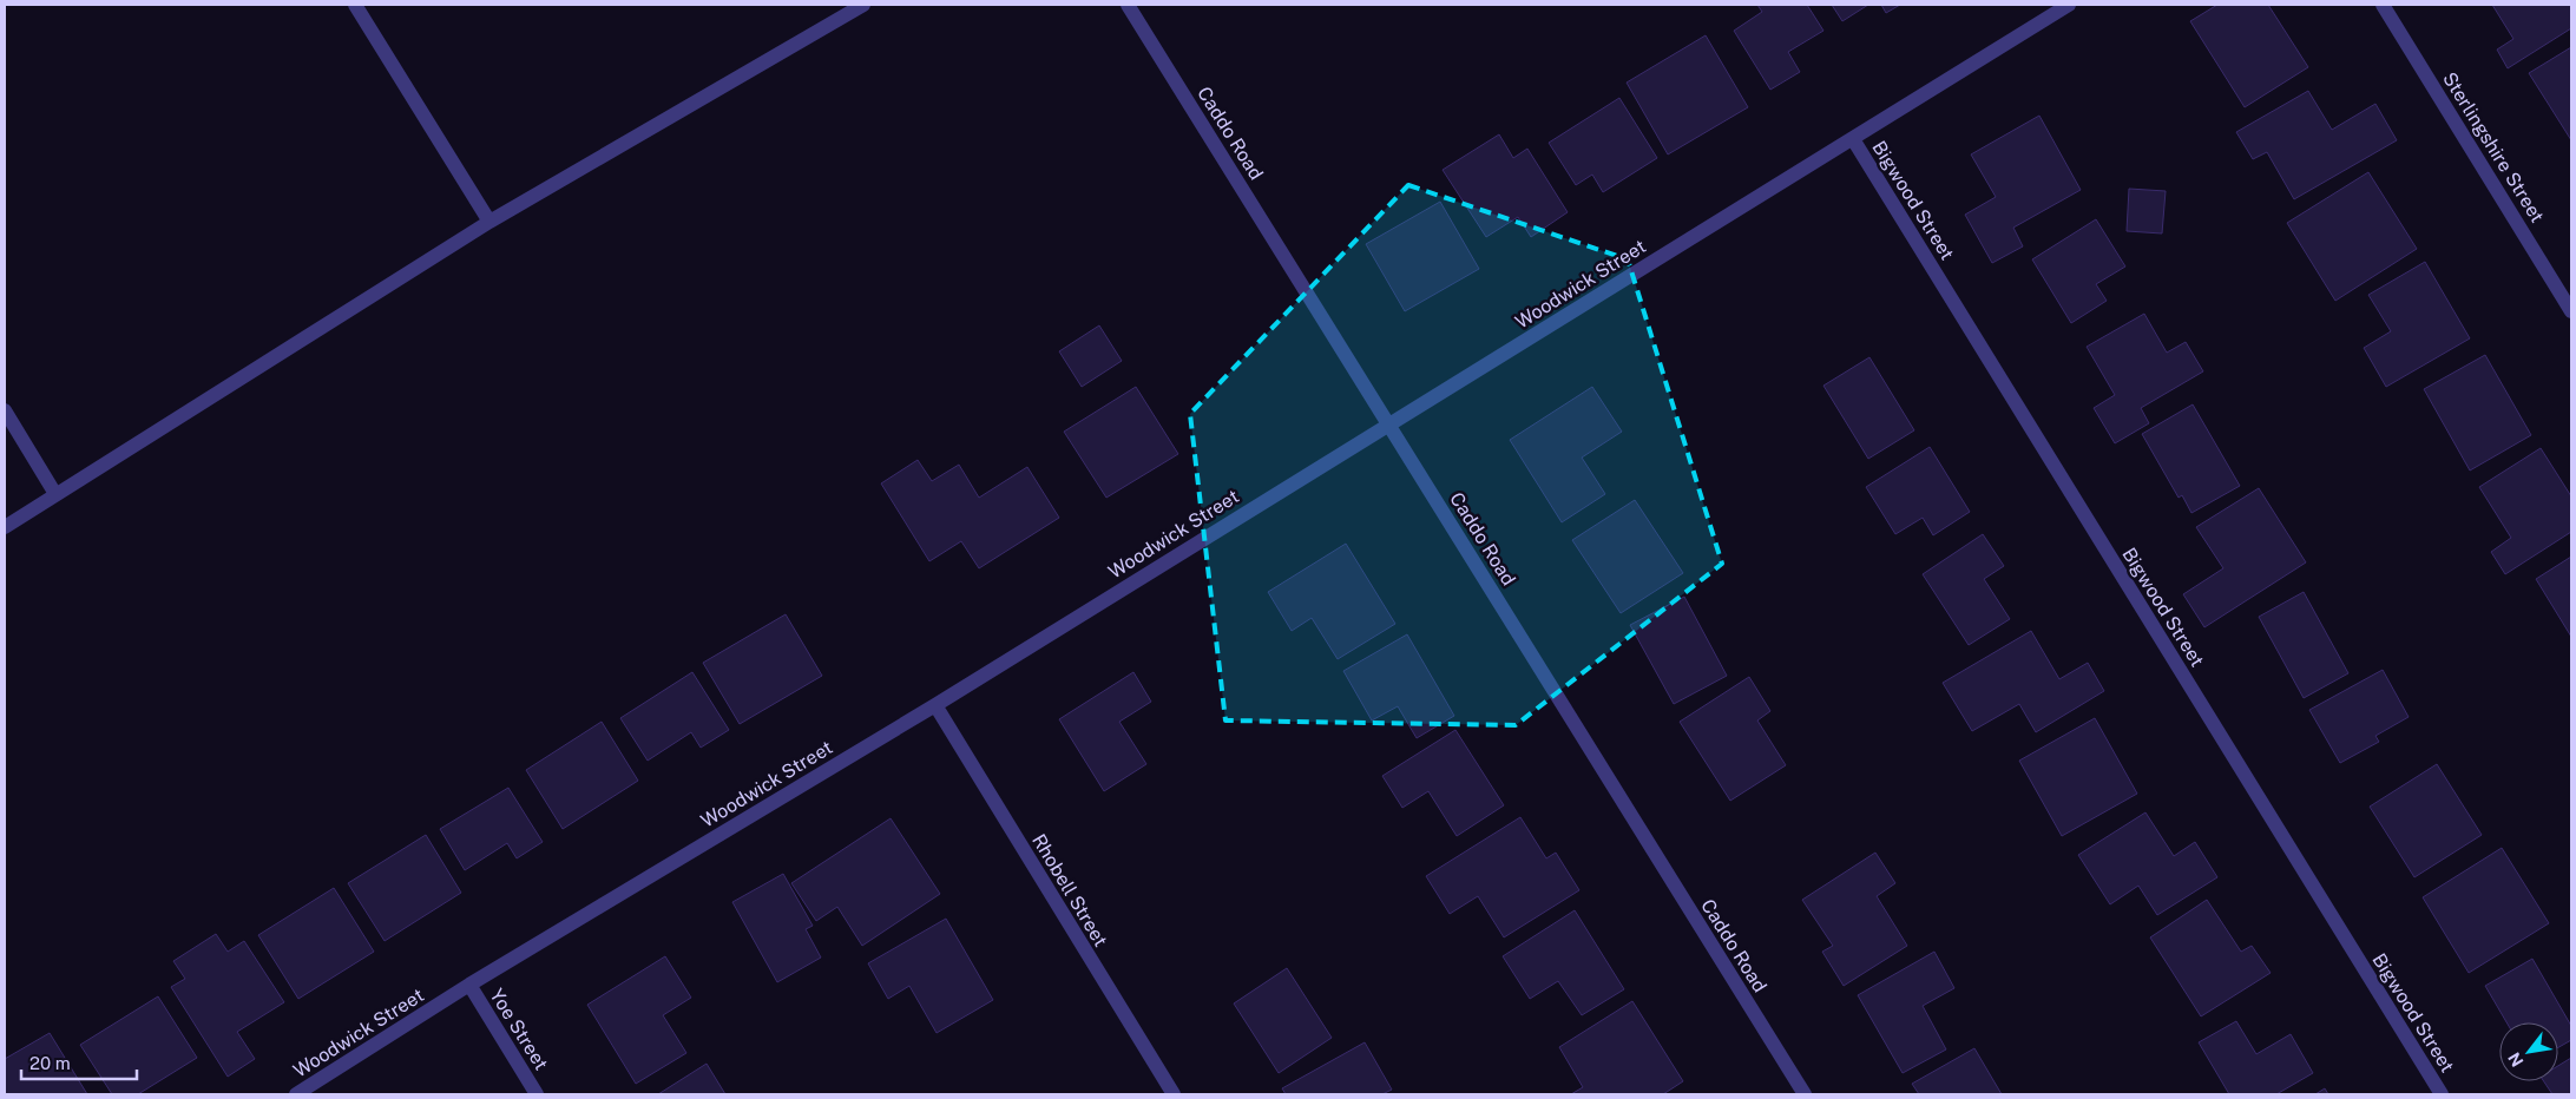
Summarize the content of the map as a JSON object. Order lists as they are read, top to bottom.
{
  "streets": {
    "street": [
      "Caddo Road",
      "Sterlingshire Street",
      "Bigwood Street",
      "Woodwick Street",
      "Rhobell Street",
      "Yoe Street"
    ]
  },
  "crossings": [
    ["Caddo Road", "Woodwick Street"],
    ["Bigwood Street", "Woodwick Street"],
    ["Woodwick Street", "Rhobell Street"],
    ["Woodwick Street", "Yoe Street"]
  ],
  "scale_bar": "20 m",
  "north": "bottom left"
}
